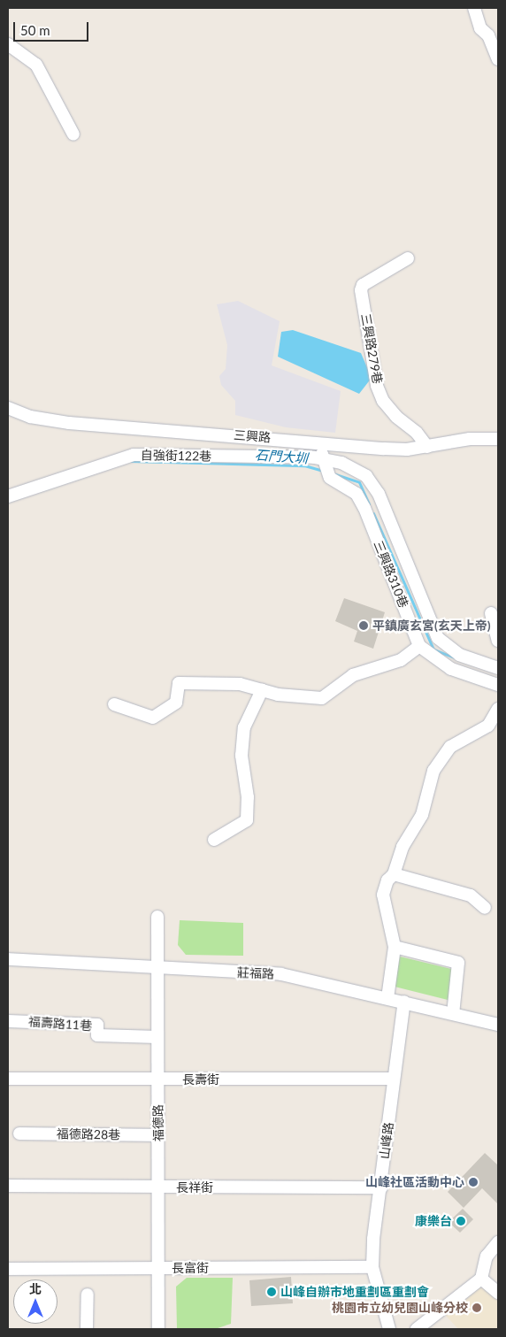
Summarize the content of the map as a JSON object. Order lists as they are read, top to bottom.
{
  "streets": {
    "street": [
      "三興路279巷",
      "三興路",
      "自強街122巷",
      "三興路310巷",
      "莊福路",
      "福壽路11巷",
      "長壽街",
      "福德路",
      "福德路28巷",
      "山峰路",
      "長祥街",
      "長富街"
    ]
  },
  "crossings": [
    ["三興路279巷", "三興路"],
    ["三興路", "三興路310巷"],
    ["自強街122巷", "三興路310巷"],
    ["莊福路", "福德路"],
    ["莊福路", "山峰路"],
    ["福壽路11巷", "福德路"],
    ["長壽街", "福德路"],
    ["長壽街", "山峰路"],
    ["福德路", "福德路28巷"],
    ["福德路", "長祥街"],
    ["福德路", "長富街"],
    ["山峰路", "長祥街"],
    ["山峰路", "長富街"]
  ],
  "water": ["石門大圳"],
  "places": [
    "平鎮廣玄宮(玄天上帝)",
    "山峰社區活動中心",
    "康樂台",
    "山峰自辦市地重劃區重劃會",
    "桃園市立幼兒園山峰分校"
  ],
  "scale_bar": "50 m",
  "north": "top"
}
